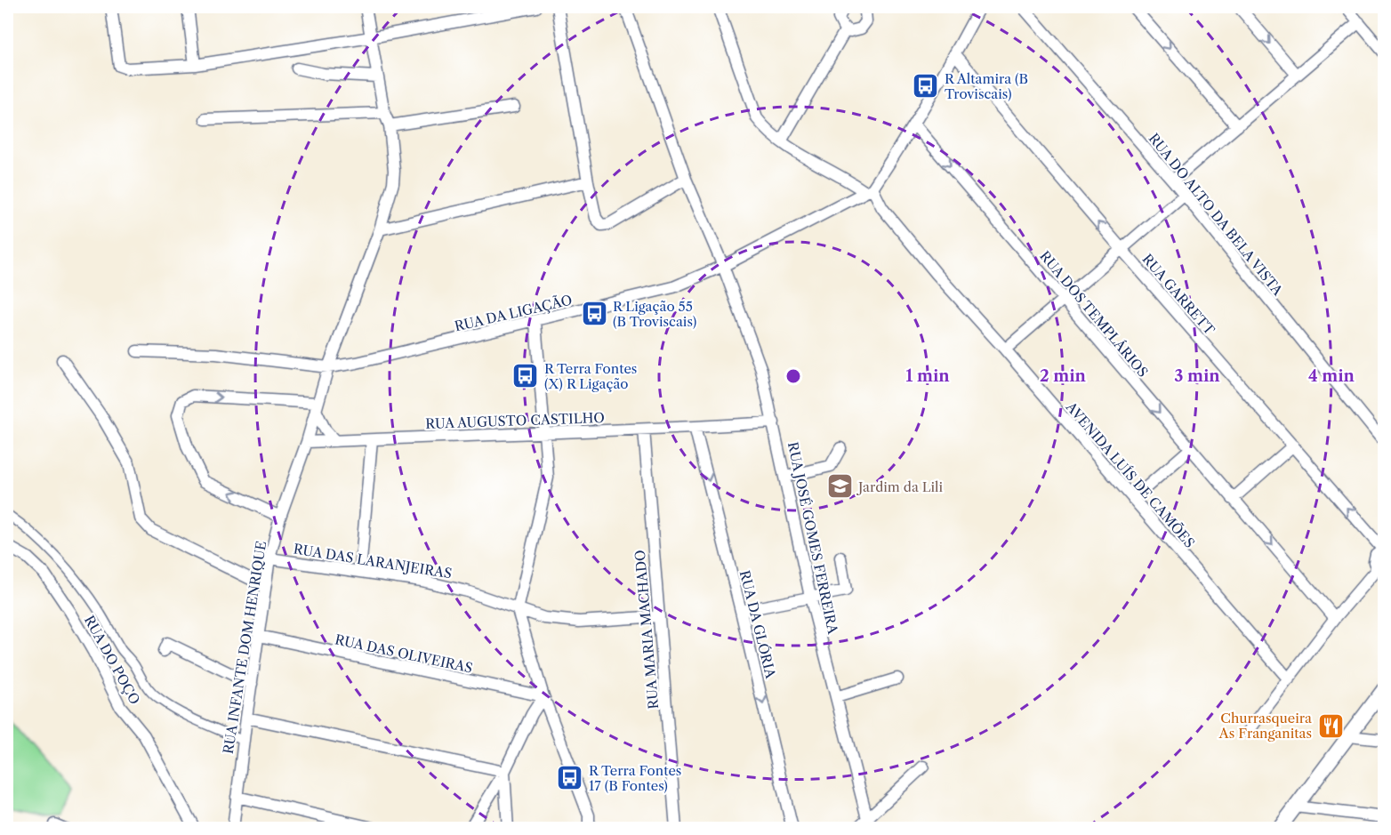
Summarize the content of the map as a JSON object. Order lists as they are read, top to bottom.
{
  "streets": {
    "street": [
      "RUA DO ALTO DA BELA VISTA",
      "RUA GARRETT",
      "RUA DA LIGAÇÃO",
      "RUA DOS TEMPLÁRIOS",
      "RUA AUGUSTO CASTILHO",
      "AVENIDA LUÍS DE CAMÕES",
      "RUA JOSÉ GOMES FERREIRA",
      "RUA DAS LARANJEIRAS",
      "RUA DA GLÓRIA",
      "RUA MARIA MACHADO",
      "RUA INFANTE DOM HENRIQUE",
      "RUA DAS OLIVEIRAS",
      "RUA DO POÇO"
    ]
  },
  "crossings": [
    ["RUA DA LIGAÇÃO", "AVENIDA LUÍS DE CAMÕES"],
    ["RUA DA LIGAÇÃO", "RUA JOSÉ GOMES FERREIRA"],
    ["RUA DA LIGAÇÃO", "RUA INFANTE DOM HENRIQUE"],
    ["RUA AUGUSTO CASTILHO", "RUA JOSÉ GOMES FERREIRA"],
    ["RUA AUGUSTO CASTILHO", "RUA DA GLÓRIA"],
    ["RUA AUGUSTO CASTILHO", "RUA MARIA MACHADO"],
    ["RUA AUGUSTO CASTILHO", "RUA INFANTE DOM HENRIQUE"],
    ["RUA DAS LARANJEIRAS", "RUA MARIA MACHADO"],
    ["RUA DAS LARANJEIRAS", "RUA INFANTE DOM HENRIQUE"],
    ["RUA INFANTE DOM HENRIQUE", "RUA DAS OLIVEIRAS"]
  ],
  "one_way": ["RUA GARRETT", "RUA DOS TEMPLÁRIOS", "RUA DA GLÓRIA"],
  "places": {
    "bus stop": [
      "R Altamira (B Troviscais)",
      "R Ligação 55 (B Troviscais)",
      "R Terra Fontes (X) R Ligação",
      "R Terra Fontes 17 (B Fontes)"
    ],
    "school or university": ["Jardim da Lili"],
    "restaurant": ["Churrasqueira As Franganitas"]
  },
  "rings": [
    "1 min",
    "2 min",
    "3 min",
    "4 min"
  ]
}
